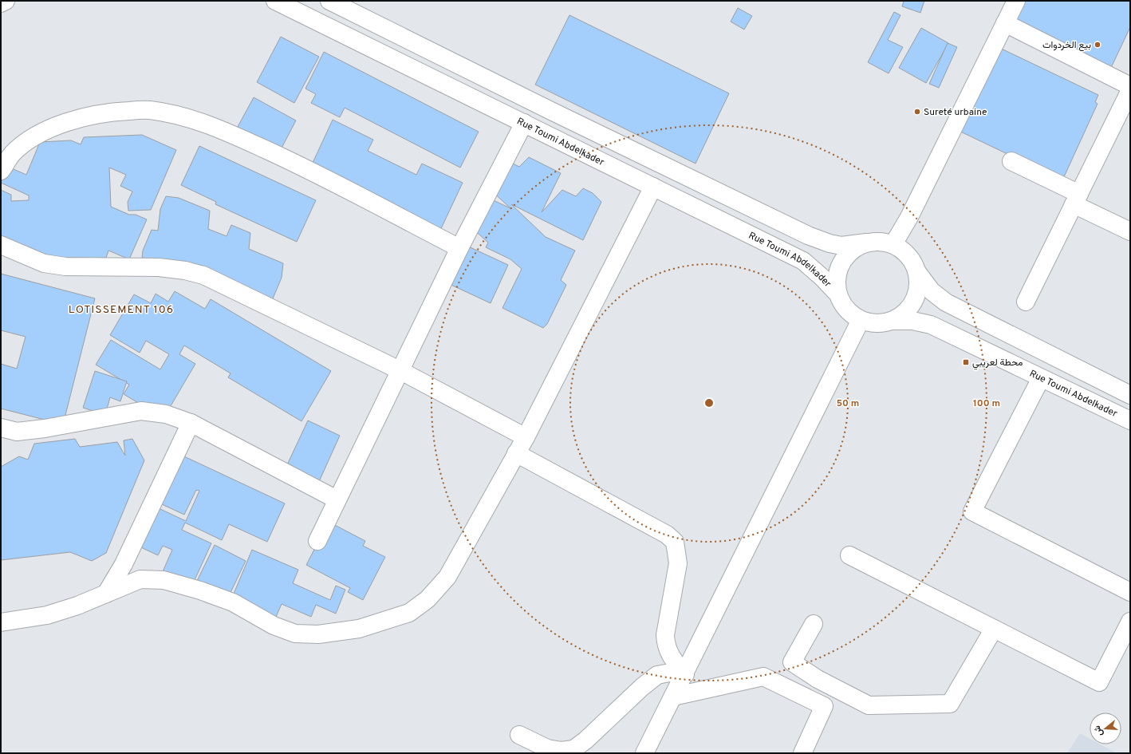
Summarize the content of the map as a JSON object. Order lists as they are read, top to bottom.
{
  "streets": {
    "street": ["Rue Toumi Abdelkader"]
  },
  "districts": ["LOTISSEMENT 106"],
  "places": {
    "other": ["بيع الخردوات", "Sureté urbaine"],
    "transit": ["محطة لعريبي"]
  },
  "north": "left",
  "rings": ["50 m", "100 m"]
}
